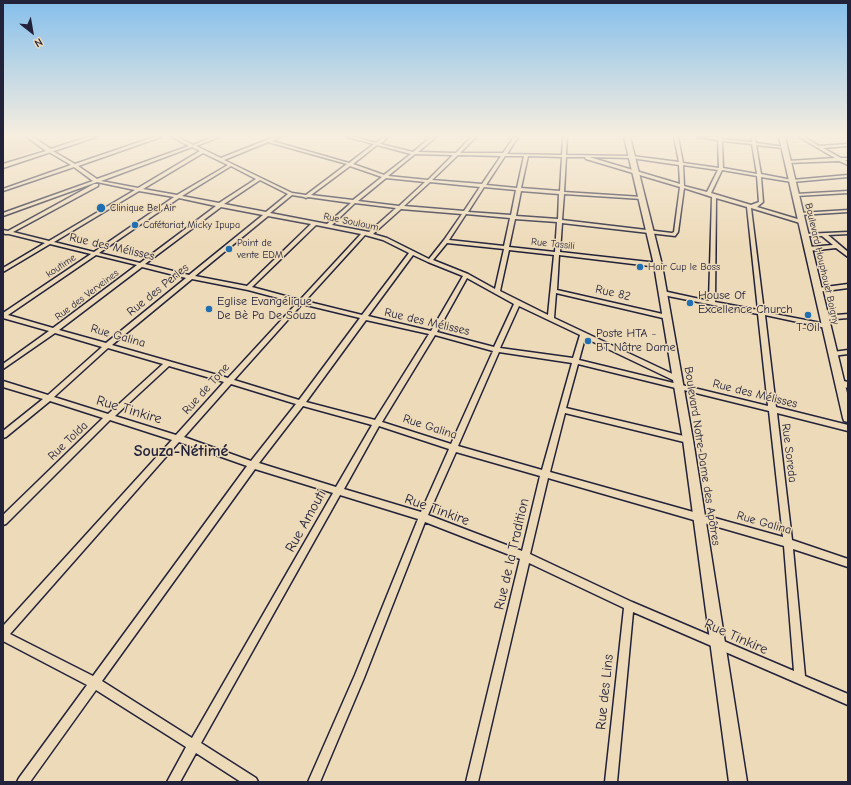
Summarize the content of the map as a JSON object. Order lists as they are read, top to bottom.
{
  "streets": {
    "street": [
      "Rue Souloum",
      "Rue Tassili",
      "Rue des Mélisses",
      "Boulevard Houphouet Boigny",
      "koutime",
      "Rue des Perles",
      "Rue 82",
      "Rue des Verveines",
      "Rue Galina",
      "Rue de Tone",
      "Rue Tinkire",
      "Rue Tolda",
      "Rue Soreda",
      "Boulevard Notre-Dame des Apôtres",
      "Rue Amouti",
      "Rue de la Tradition",
      "Rue des Lins"
    ]
  },
  "crossings": [
    ["Rue Souloum", "Rue des Mélisses"],
    ["Rue Souloum", "koutime"],
    ["Rue Souloum", "Rue des Perles"],
    ["Rue Souloum", "Rue des Verveines"],
    ["Rue Souloum", "Rue de Tone"],
    ["Rue Souloum", "Boulevard Notre-Dame des Apôtres"],
    ["Rue Souloum", "Rue Amouti"],
    ["Rue Souloum", "Rue de la Tradition"],
    ["Rue Tassili", "Boulevard Notre-Dame des Apôtres"],
    ["Rue des Mélisses", "koutime"],
    ["Rue des Mélisses", "Rue des Perles"],
    ["Rue des Mélisses", "Rue des Verveines"],
    ["Rue des Mélisses", "Rue de Tone"],
    ["Rue des Mélisses", "Rue Soreda"],
    ["Rue des Mélisses", "Boulevard Notre-Dame des Apôtres"],
    ["Rue des Mélisses", "Rue Amouti"],
    ["Rue des Mélisses", "Rue de la Tradition"],
    ["koutime", "Rue Galina"],
    ["Rue des Perles", "Rue Galina"],
    ["Rue des Perles", "Rue Tinkire"],
    ["Rue 82", "Boulevard Notre-Dame des Apôtres"],
    ["Rue des Verveines", "Rue Galina"],
    ["Rue Galina", "Rue de Tone"],
    ["Rue Galina", "Rue Tolda"],
    ["Rue Galina", "Rue Soreda"],
    ["Rue Galina", "Boulevard Notre-Dame des Apôtres"],
    ["Rue Galina", "Rue Amouti"],
    ["Rue Galina", "Rue de la Tradition"],
    ["Rue de Tone", "Rue Tinkire"],
    ["Rue Tinkire", "Rue Tolda"],
    ["Rue Tinkire", "Rue Soreda"],
    ["Rue Tinkire", "Boulevard Notre-Dame des Apôtres"],
    ["Rue Tinkire", "Rue Amouti"],
    ["Rue Tinkire", "Rue de la Tradition"],
    ["Rue Tinkire", "Rue des Lins"]
  ],
  "districts": ["Souza-Nétimé"],
  "places": [
    "Clinique Bel Air",
    "Cafétariat Micky Ipupa",
    "Point de vente EDM",
    "Hair Cup le Boss",
    "House Of Excellence Church",
    "Eglise Evangélique De Bè Pa De Souza",
    "T-Oil",
    "Poste HTA - BT Nôtre Dame"
  ],
  "north": "bottom right"
}
